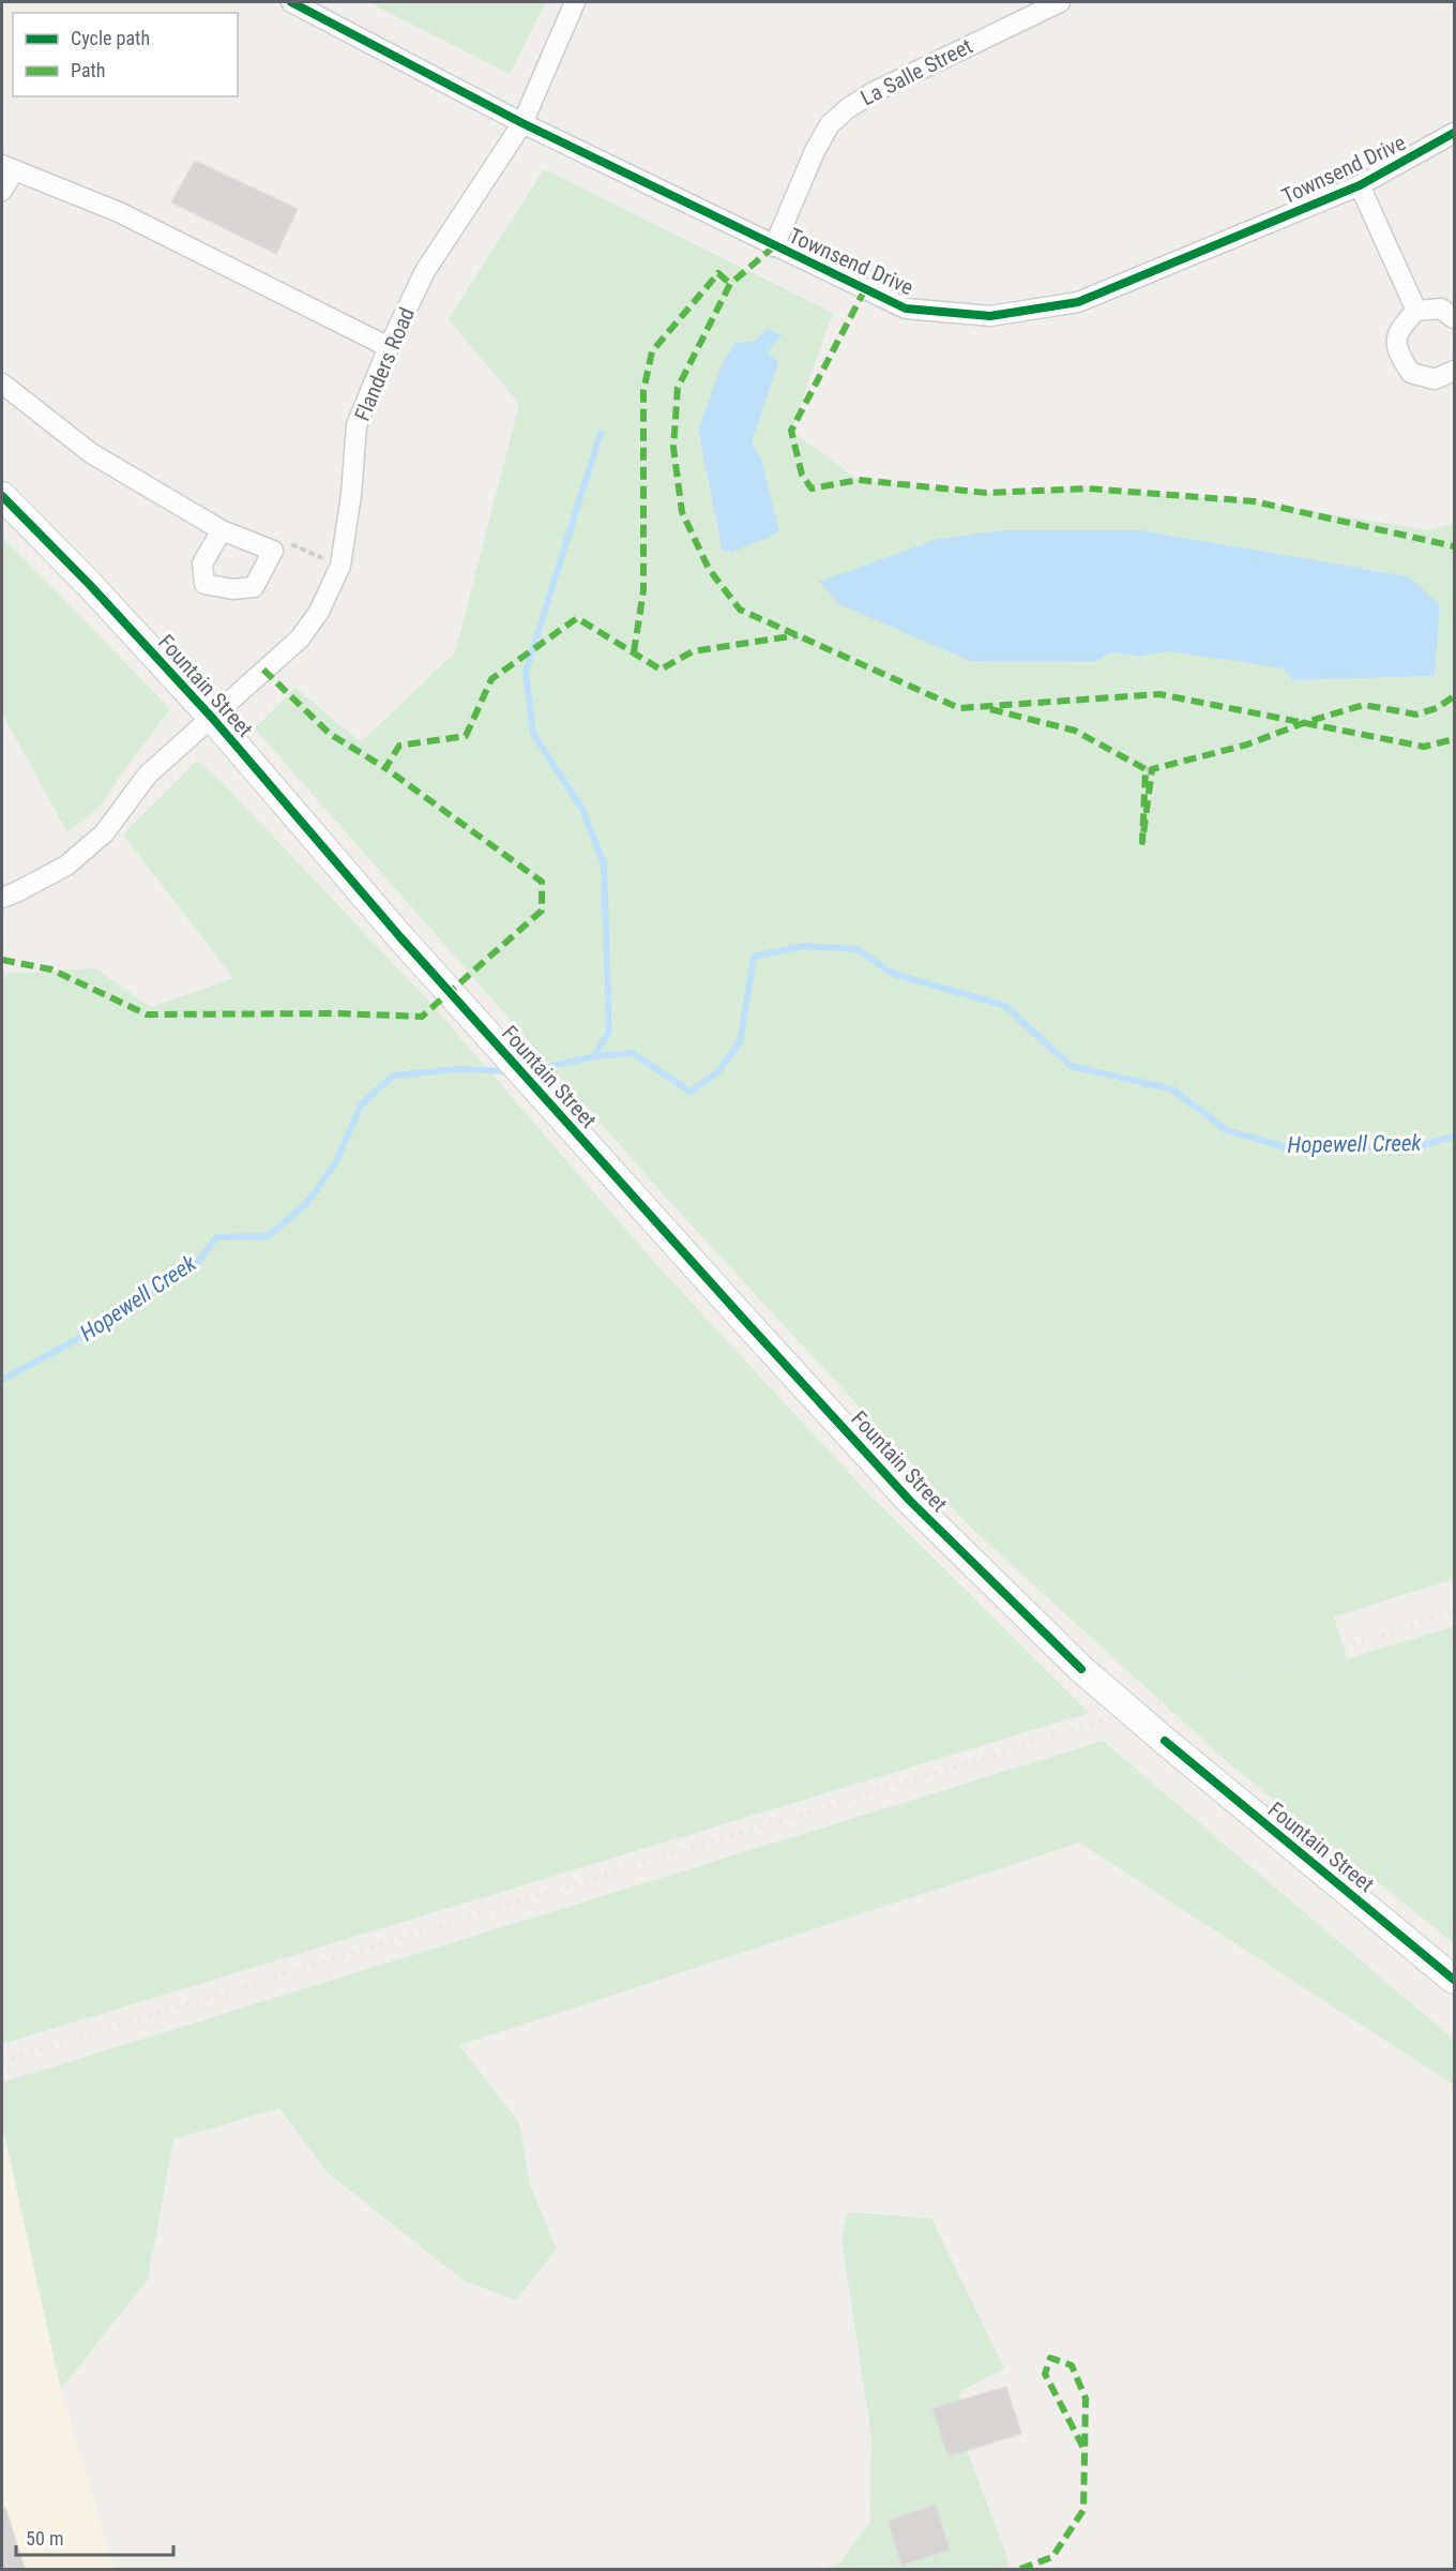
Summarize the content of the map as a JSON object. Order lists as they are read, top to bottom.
{
  "streets": {
    "main road": ["Fountain Street"],
    "street": ["La Salle Street", "Townsend Drive", "Flanders Road"]
  },
  "crossings": [
    ["La Salle Street", "Townsend Drive"],
    ["Townsend Drive", "Flanders Road"],
    ["Flanders Road", "Fountain Street"]
  ],
  "water": ["Hopewell Creek"],
  "legend": ["Cycle path", "Path"],
  "scale_bar": "50 m"
}
